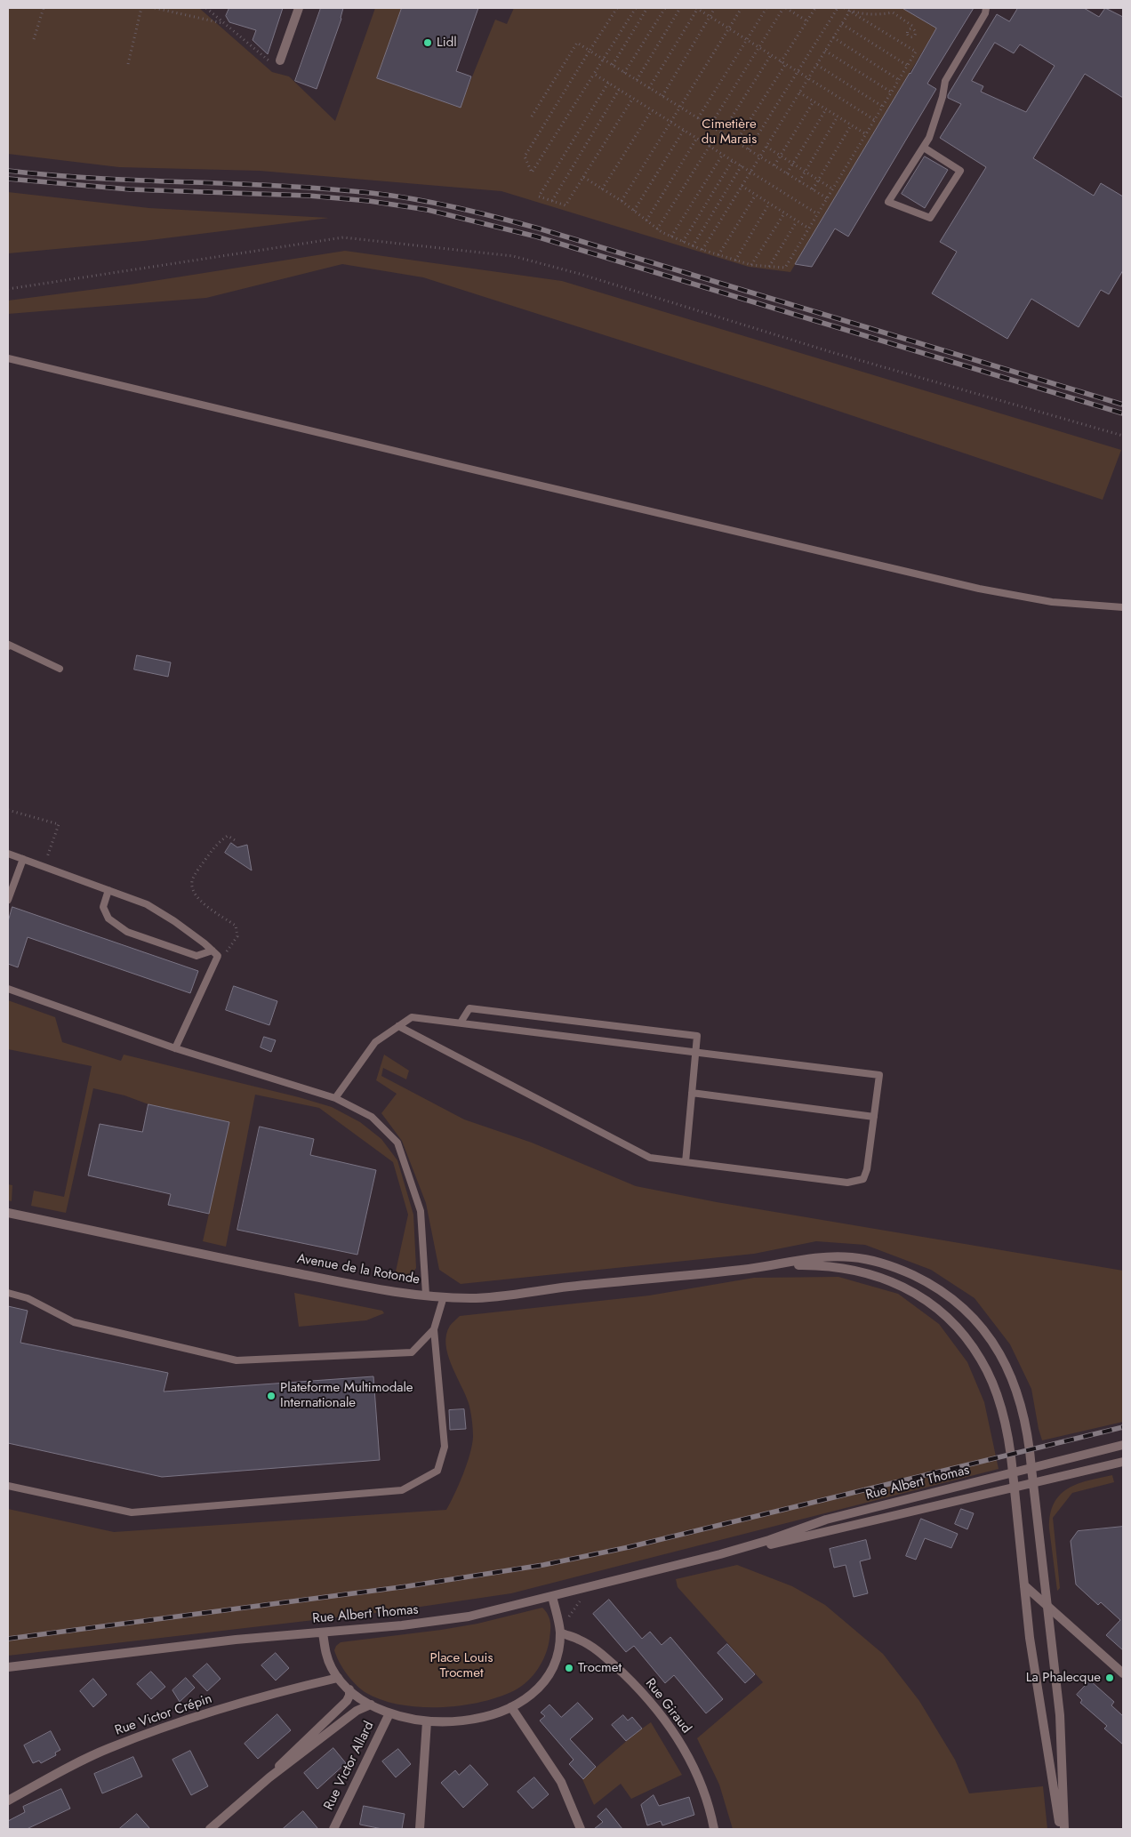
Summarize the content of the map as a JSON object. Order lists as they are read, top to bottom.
{
  "streets": {
    "street": [
      "Avenue de la Rotonde",
      "Rue Albert Thomas",
      "Rue Giraud",
      "Rue Victor Crépin",
      "Rue Victor Allard"
    ]
  },
  "crossings": [
    ["Avenue de la Rotonde", "Rue Albert Thomas"]
  ],
  "parks": ["Cimetière du Marais", "Place Louis Trocmet"],
  "places": [
    "Lidl",
    "Plateforme Multimodale Internationale",
    "Trocmet",
    "La Phalecque"
  ]
}
